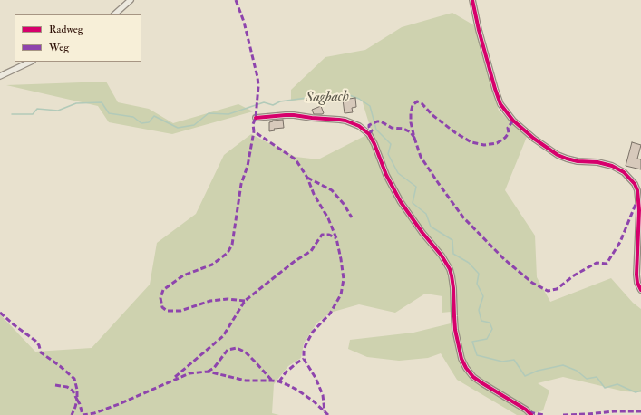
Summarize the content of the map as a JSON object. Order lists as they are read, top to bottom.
{
  "water": ["Sagbach"],
  "legend": ["Radweg", "Weg"]
}
